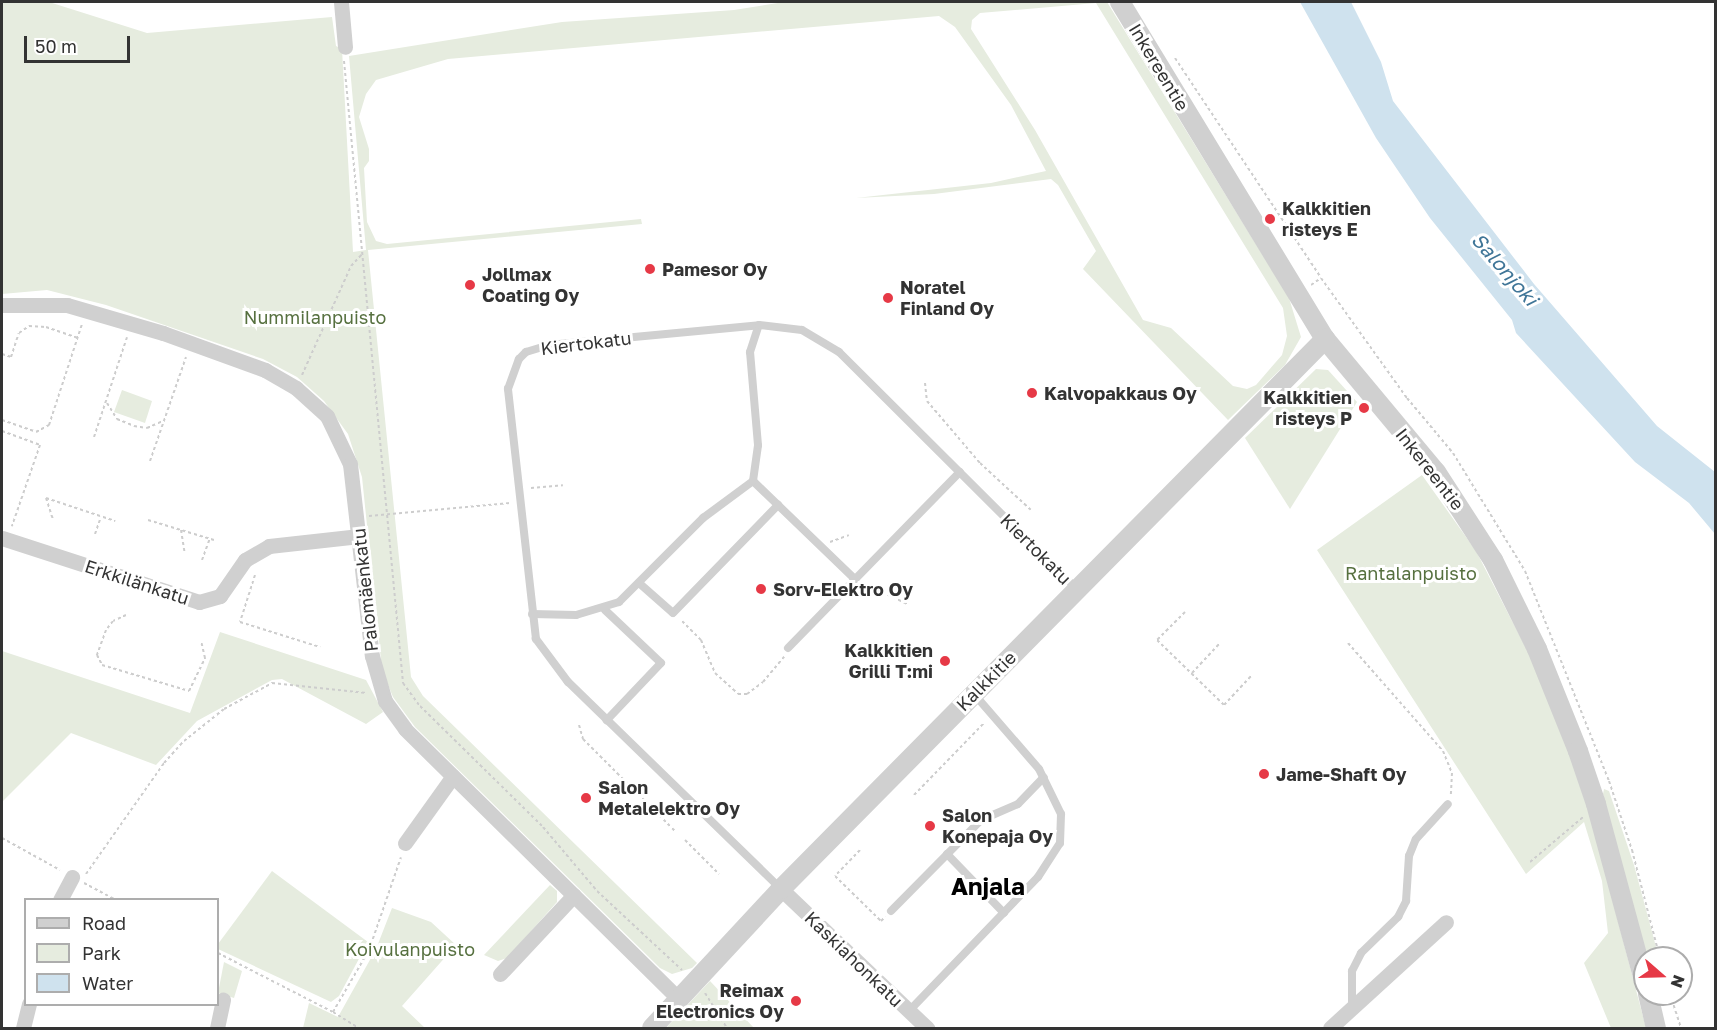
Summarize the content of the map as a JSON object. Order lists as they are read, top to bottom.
{
  "streets": {
    "street": [
      "Inkereentie",
      "Erkkilänkatu",
      "Palomäenkatu",
      "Kalkkitie",
      "Kaskiahonkatu"
    ],
    "lane": ["Kiertokatu"]
  },
  "crossings": [
    ["Inkereentie", "Kalkkitie"],
    ["Kiertokatu", "Kalkkitie"],
    ["Kiertokatu", "Kaskiahonkatu"],
    ["Erkkilänkatu", "Palomäenkatu"],
    ["Palomäenkatu", "Kalkkitie"],
    ["Kalkkitie", "Kaskiahonkatu"]
  ],
  "districts": ["Anjala"],
  "water": ["Salonjoki"],
  "parks": ["Nummilanpuisto", "Rantalanpuisto", "Koivulanpuisto"],
  "places": [
    "Kalkkitien risteys E",
    "Pamesor Oy",
    "Jollmax Coating Oy",
    "Noratel Finland Oy",
    "Kalvopakkaus Oy",
    "Kalkkitien risteys P",
    "Sorv-Elektro Oy",
    "Kalkkitien Grilli T:mi",
    "Jame-Shaft Oy",
    "Salon Metalelektro Oy",
    "Salon Konepaja Oy",
    "Reimax Electronics Oy"
  ],
  "legend": ["Road", "Park", "Water"],
  "scale_bar": "50 m",
  "north": "right"
}
